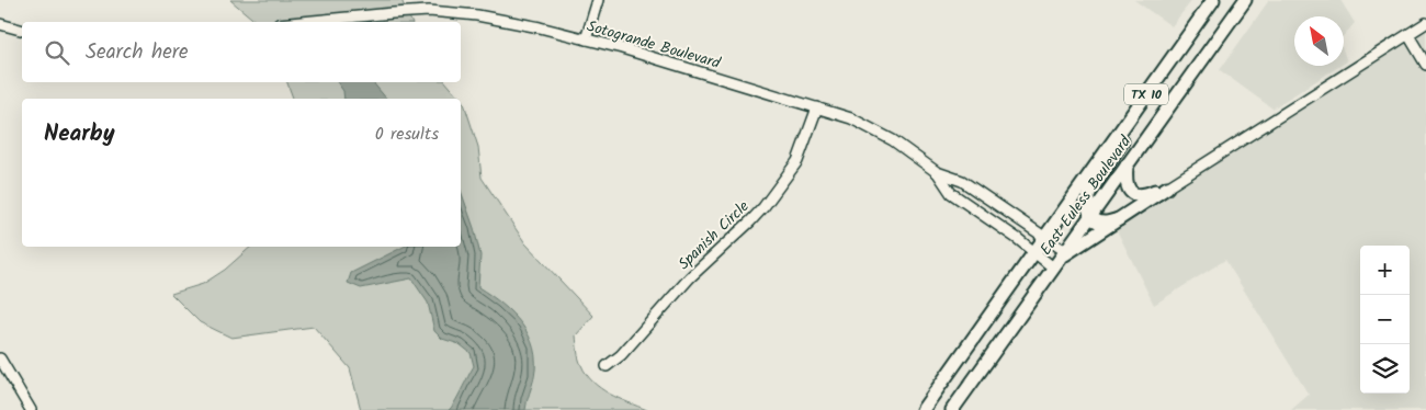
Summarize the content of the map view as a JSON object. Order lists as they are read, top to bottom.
{
  "streets": {
    "main road": ["TX 10", "East Euless Boulevard"],
    "street": ["Sotogrande Boulevard", "Spanish Circle"]
  },
  "crossings": [
    ["Sotogrande Boulevard", "East Euless Boulevard"],
    ["Sotogrande Boulevard", "Spanish Circle"]
  ],
  "north": "top left",
  "page": {
    "search": "Search here",
    "heading": ["Nearby", "0 results"],
    "map_buttons": ["+", "−"]
  }
}
